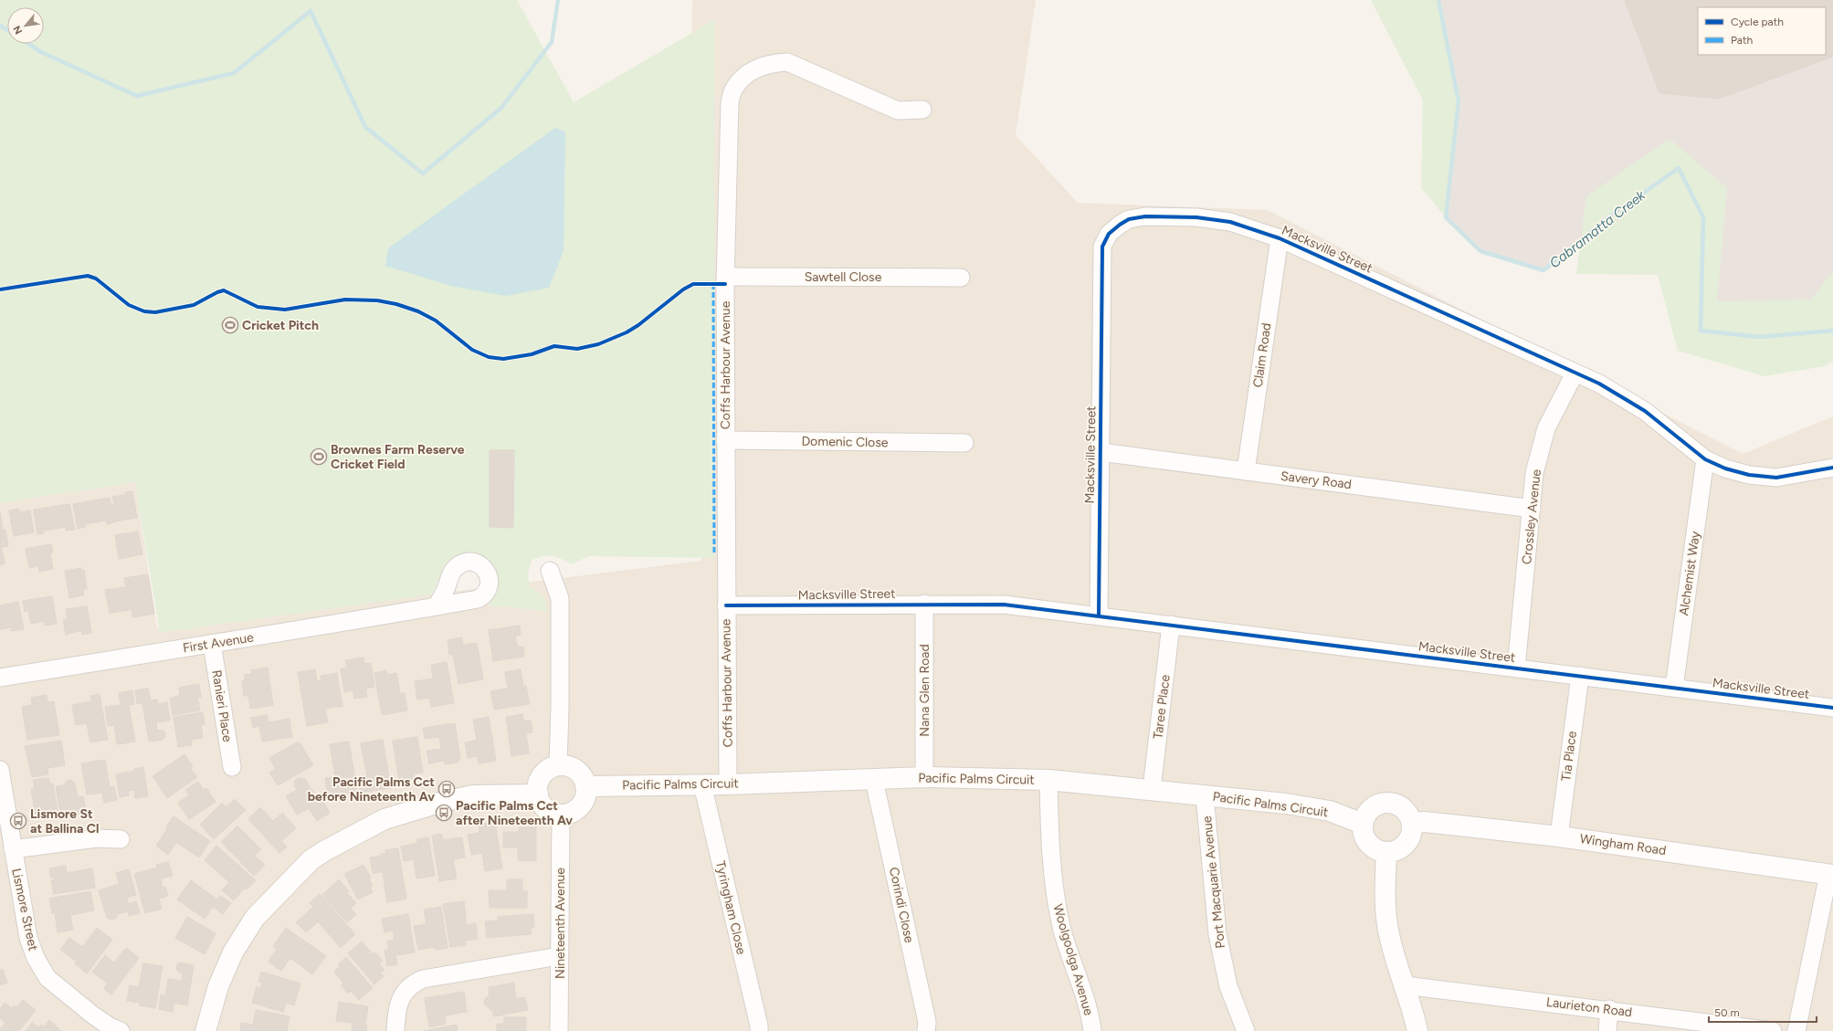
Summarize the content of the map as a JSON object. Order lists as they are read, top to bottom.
{
  "streets": {
    "street": [
      "Macksville Street",
      "Sawtell Close",
      "Claim Road",
      "Coffs Harbour Avenue",
      "Domenic Close",
      "Savery Road",
      "Crossley Avenue",
      "Alchemist Way",
      "First Avenue",
      "Nana Glen Road",
      "Ranieri Place",
      "Taree Place",
      "Tia Place",
      "Pacific Palms Circuit",
      "Wingham Road",
      "Port Macquarie Avenue",
      "Corindi Close",
      "Tyringham Close",
      "Lismore Street",
      "Nineteenth Avenue",
      "Woolgoolga Avenue",
      "Laurieton Road"
    ]
  },
  "crossings": [
    ["Macksville Street", "Claim Road"],
    ["Macksville Street", "Coffs Harbour Avenue"],
    ["Macksville Street", "Savery Road"],
    ["Macksville Street", "Crossley Avenue"],
    ["Macksville Street", "Alchemist Way"],
    ["Macksville Street", "Nana Glen Road"],
    ["Macksville Street", "Taree Place"],
    ["Macksville Street", "Tia Place"],
    ["Sawtell Close", "Coffs Harbour Avenue"],
    ["Claim Road", "Savery Road"],
    ["Coffs Harbour Avenue", "Domenic Close"],
    ["Coffs Harbour Avenue", "Pacific Palms Circuit"],
    ["Savery Road", "Crossley Avenue"],
    ["First Avenue", "Ranieri Place"],
    ["Nana Glen Road", "Pacific Palms Circuit"],
    ["Taree Place", "Pacific Palms Circuit"],
    ["Tia Place", "Wingham Road"],
    ["Pacific Palms Circuit", "Wingham Road"],
    ["Pacific Palms Circuit", "Port Macquarie Avenue"],
    ["Pacific Palms Circuit", "Corindi Close"],
    ["Pacific Palms Circuit", "Tyringham Close"],
    ["Pacific Palms Circuit", "Nineteenth Avenue"],
    ["Pacific Palms Circuit", "Woolgoolga Avenue"]
  ],
  "water": ["Cabramatta Creek"],
  "places": {
    "sports": ["Cricket Pitch", "Brownes Farm Reserve Cricket Field"],
    "bus stop": ["Pacific Palms Cct before Nineteenth Av", "Pacific Palms Cct after Nineteenth Av", "Lismore St at Ballina Cl"]
  },
  "legend": ["Cycle path", "Path"],
  "scale_bar": "50 m",
  "north": "bottom left"
}
